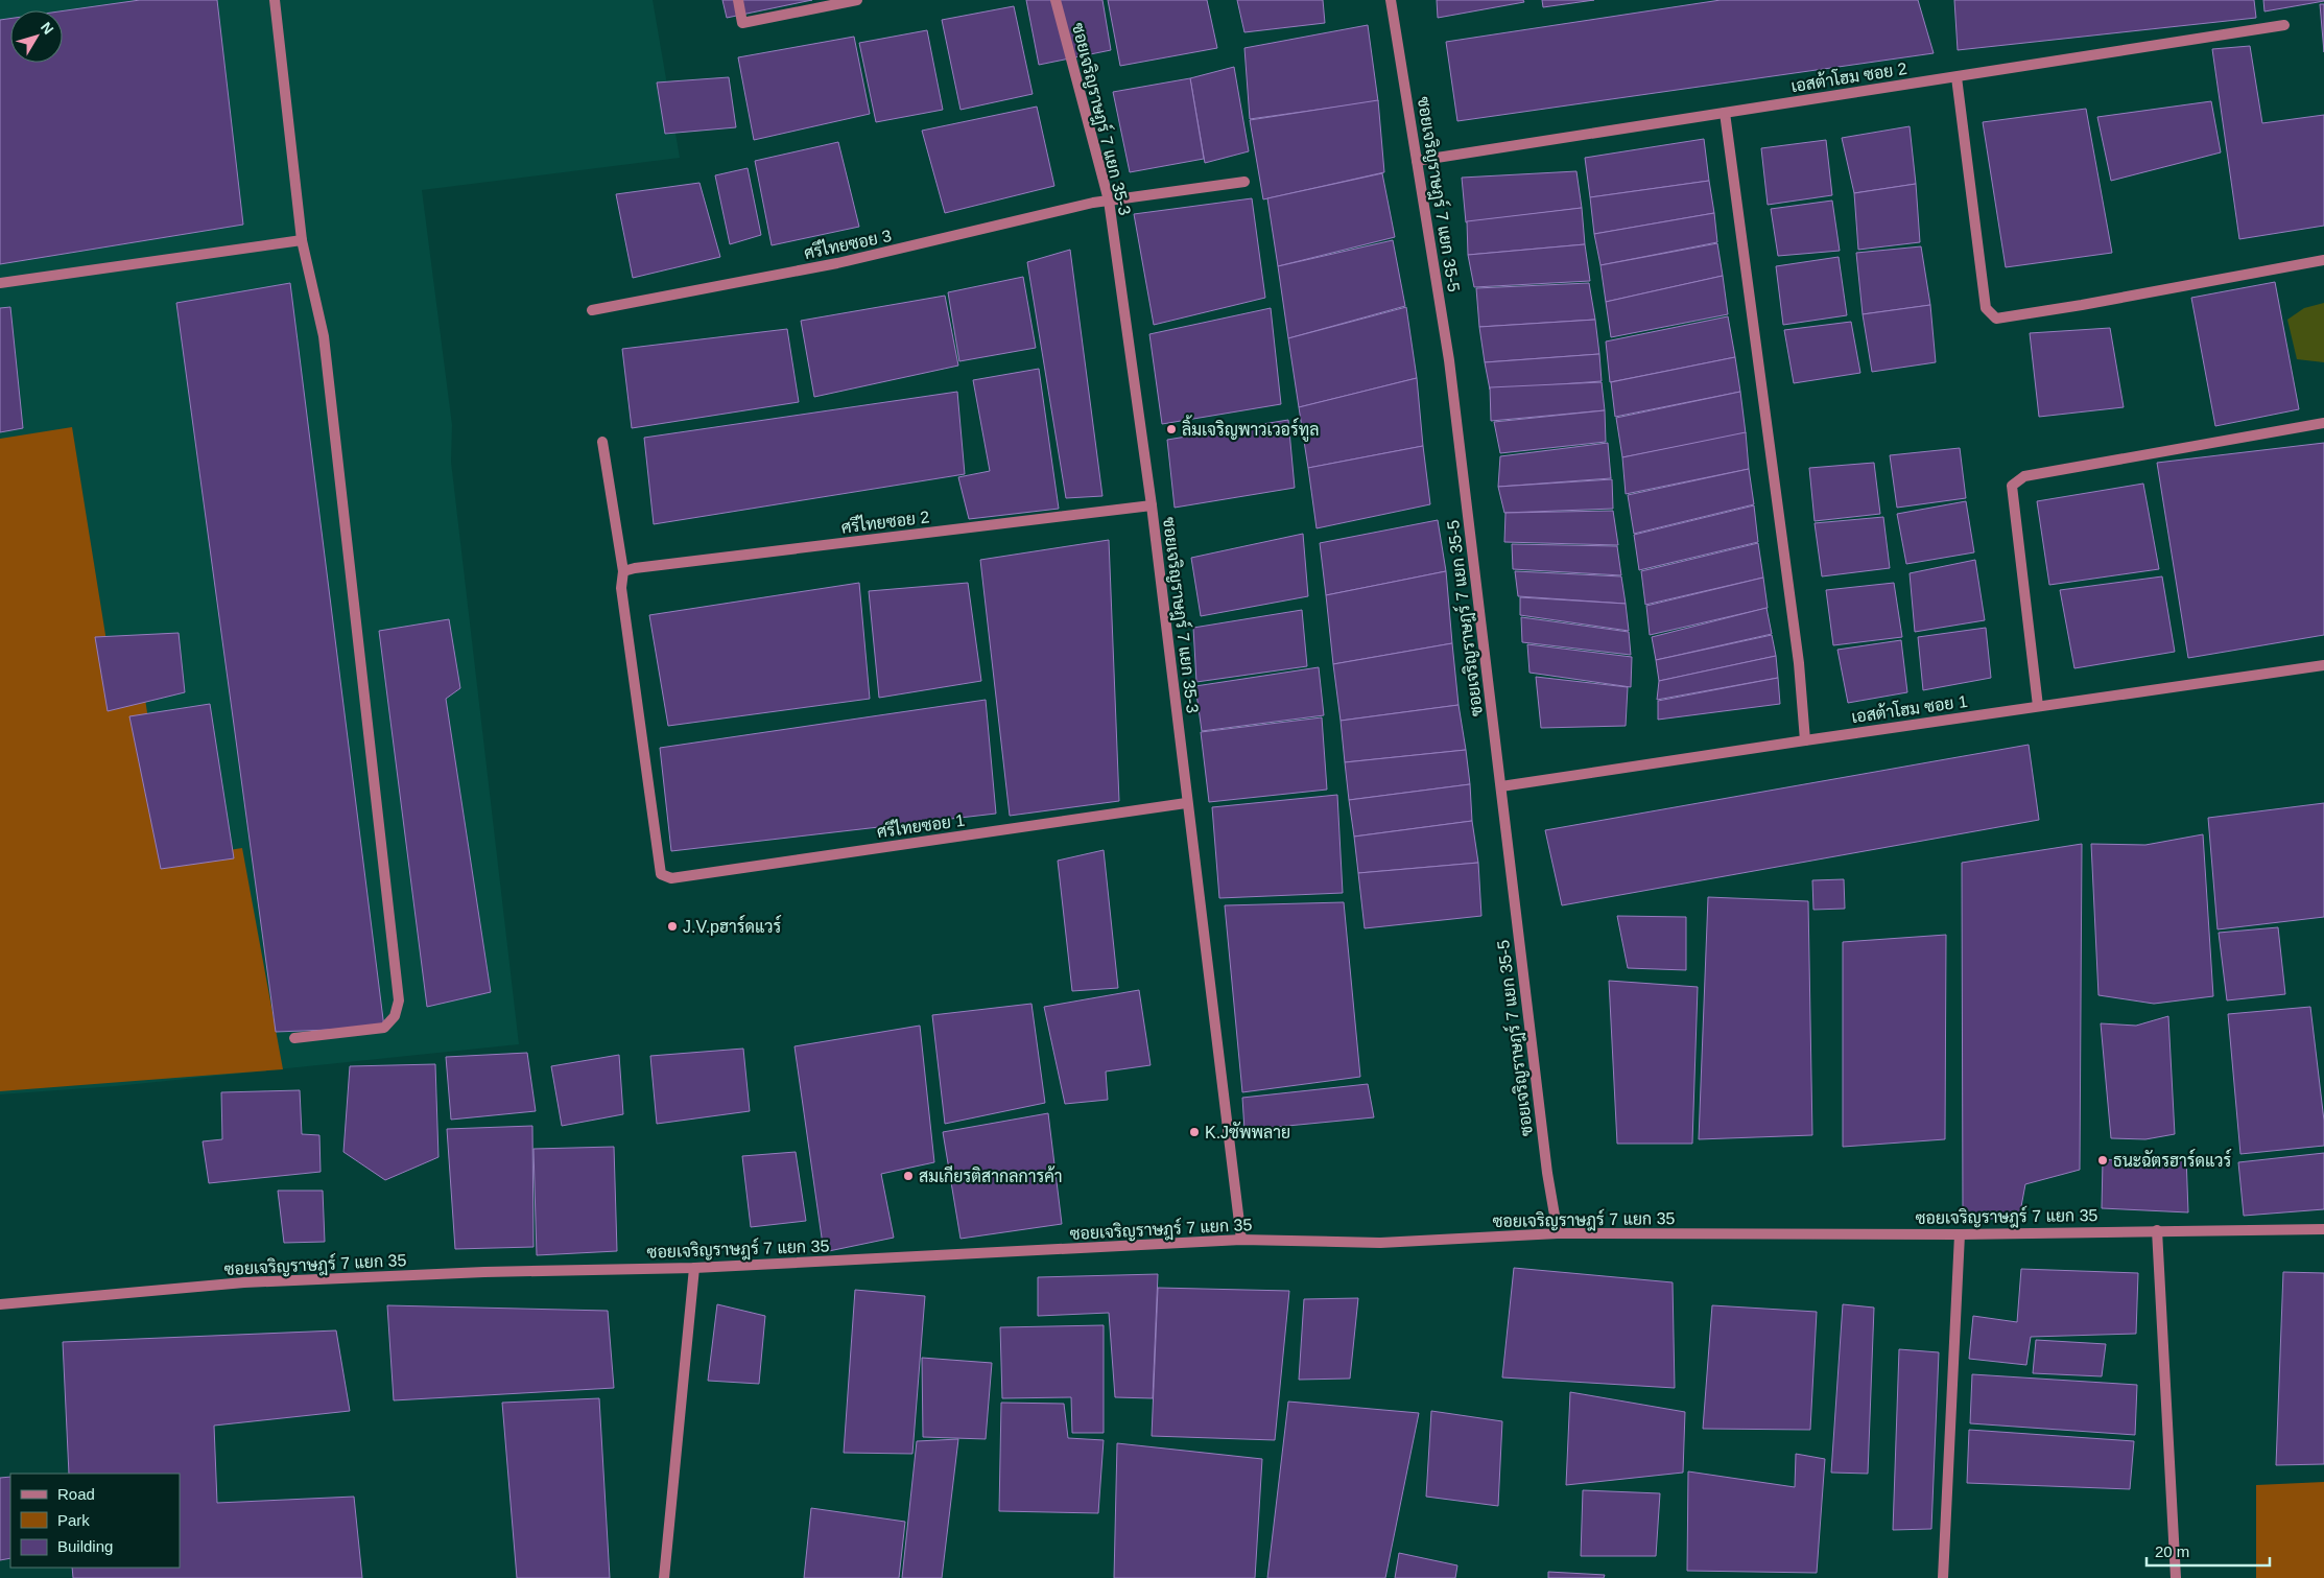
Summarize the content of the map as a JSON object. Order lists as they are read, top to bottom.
{
  "streets": {
    "street": [
      "เอสต้าโฮม ซอย 2",
      "ซอยเจริญราษฎร์ 7 แยก 35-3",
      "ซอยเจริญราษฎร์ 7 แยก 35-5",
      "ศรีไทยซอย 3",
      "ศรีไทยซอย 2",
      "เอสต้าโฮม ซอย 1",
      "ศรีไทยซอย 1",
      "ซอยเจริญราษฎร์ 7 แยก 35"
    ]
  },
  "crossings": [
    ["เอสต้าโฮม ซอย 2", "ซอยเจริญราษฎร์ 7 แยก 35-5"],
    ["ซอยเจริญราษฎร์ 7 แยก 35-3", "ศรีไทยซอย 3"],
    ["ซอยเจริญราษฎร์ 7 แยก 35-3", "ศรีไทยซอย 2"],
    ["ซอยเจริญราษฎร์ 7 แยก 35-3", "ศรีไทยซอย 1"],
    ["ซอยเจริญราษฎร์ 7 แยก 35-3", "ซอยเจริญราษฎร์ 7 แยก 35"],
    ["ซอยเจริญราษฎร์ 7 แยก 35-5", "เอสต้าโฮม ซอย 1"],
    ["ซอยเจริญราษฎร์ 7 แยก 35-5", "ซอยเจริญราษฎร์ 7 แยก 35"],
    ["ศรีไทยซอย 2", "ศรีไทยซอย 1"]
  ],
  "places": [
    "ลิ้มเจริญพาวเวอร์ทูล",
    "J.V.pฮาร์ดแวร์",
    "K.Jซัพพลาย",
    "ธนะฉัตรฮาร์ดแวร์",
    "สมเกียรติสากลการค้า"
  ],
  "legend": ["Road", "Park", "Building"],
  "scale_bar": "20 m",
  "north": "top right"
}
